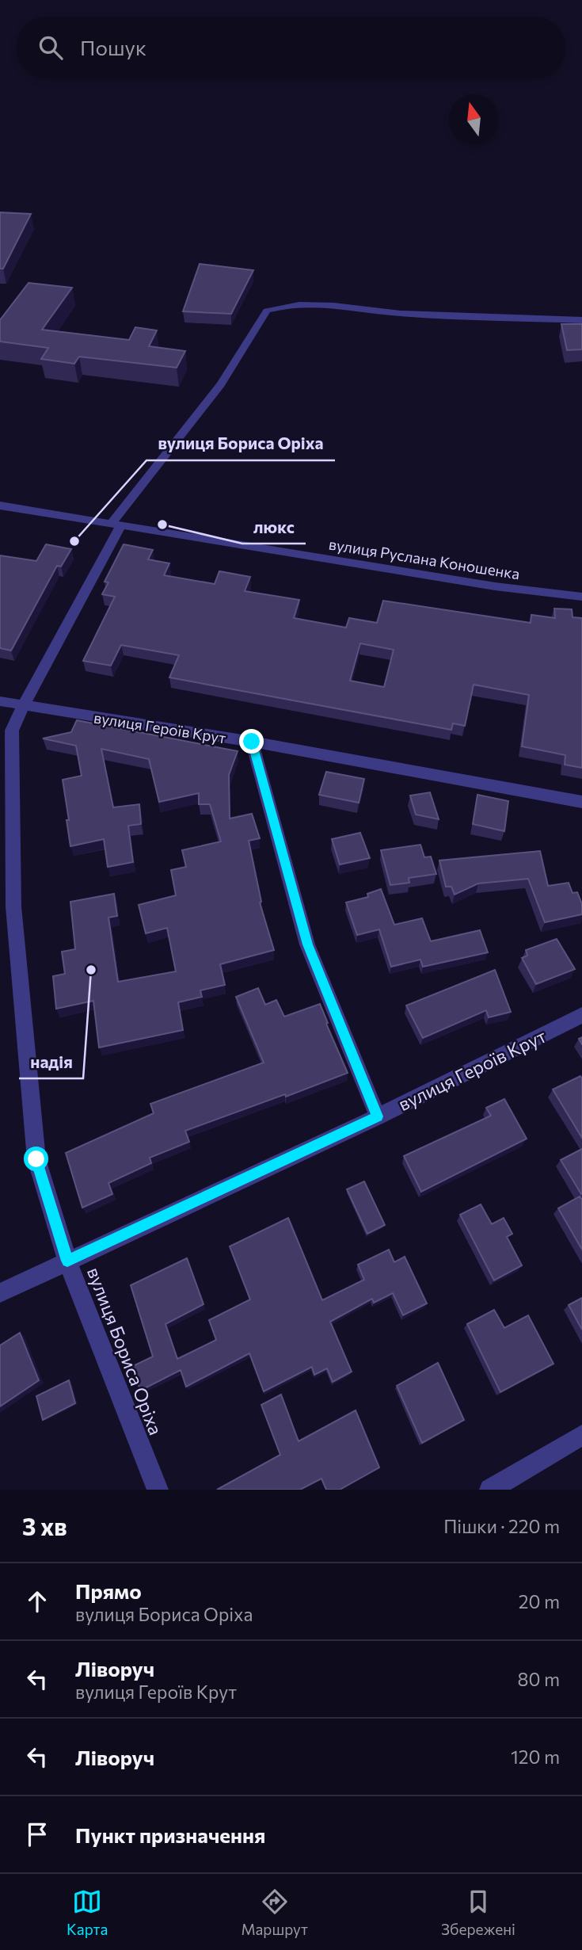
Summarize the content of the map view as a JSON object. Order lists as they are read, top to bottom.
{
  "streets": {
    "street": ["вулиця Руслана Коношенка", "вулиця Героїв Крут", "вулиця Бориса Оріха"]
  },
  "crossings": [
    ["вулиця Руслана Коношенка", "вулиця Бориса Оріха"],
    ["вулиця Героїв Крут", "вулиця Бориса Оріха"]
  ],
  "places": ["люкс", "вулиця Бориса Оріха", "надія"],
  "north": "top",
  "page": {
    "search": "Пошук",
    "heading": ["3 хв", "Пішки · 220 m"],
    "list": [
      ["Прямо", "вулиця Бориса Оріха", "20 m"],
      ["Ліворуч", "вулиця Героїв Крут", "80 m"],
      ["Ліворуч", "120 m"],
      "Пункт призначення"
    ],
    "nav": ["Карта", "Маршрут", "Збережені"]
  }
}
